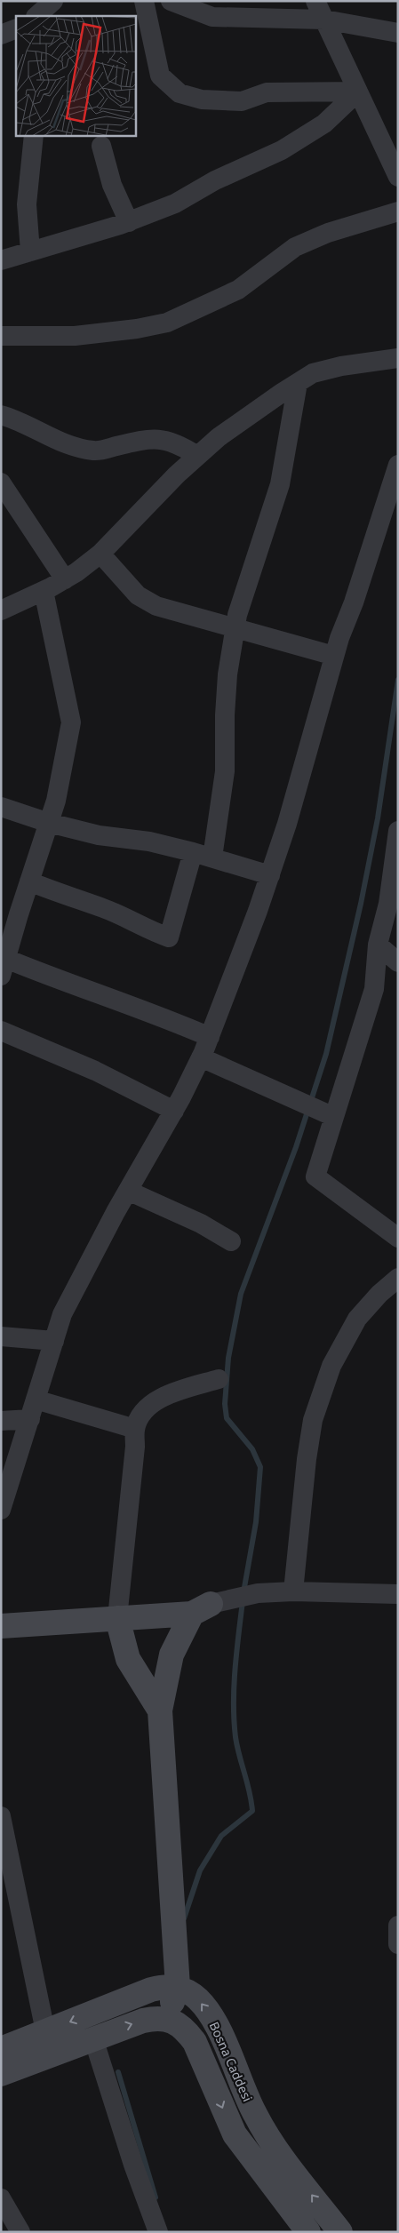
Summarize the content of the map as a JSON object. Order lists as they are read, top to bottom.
{
  "streets": {
    "main road": ["Bosna Caddesi"]
  }
}
